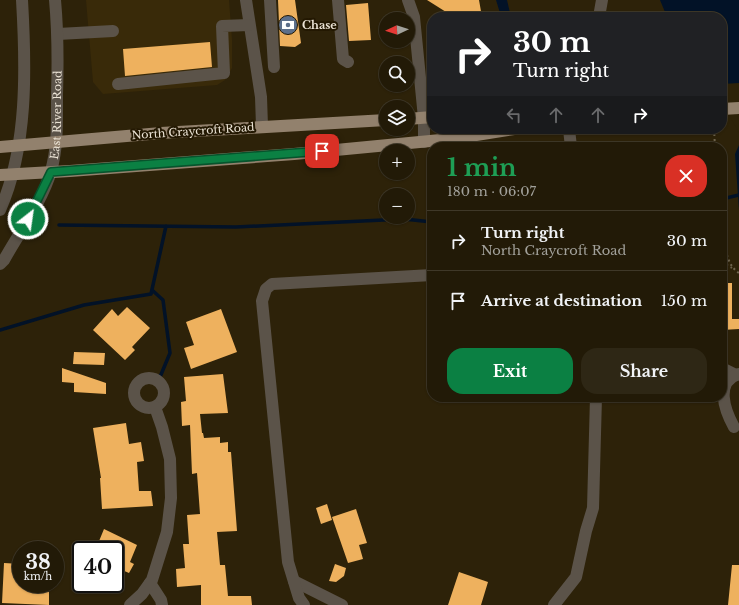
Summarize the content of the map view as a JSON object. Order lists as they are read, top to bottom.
{
  "streets": {
    "main road": ["North Craycroft Road"],
    "street": ["East River Road"]
  },
  "crossings": [
    ["East River Road", "North Craycroft Road"]
  ],
  "places": {
    "bank": ["Chase"]
  },
  "north": "left",
  "page": {
    "map_buttons": ["+", "−"],
    "turn": ["30 m", "Turn right"],
    "heading": ["1 min", "180 m · 06:07"],
    "list": [
      {
        "name": "Turn right",
        "note": "North Craycroft Road",
        "value": "30 m"
      },
      {
        "name": "Arrive at destination",
        "value": "150 m"
      }
    ],
    "buttons": ["Exit", "Share"],
    "speed": "38 km/h",
    "limit": "40"
  }
}
